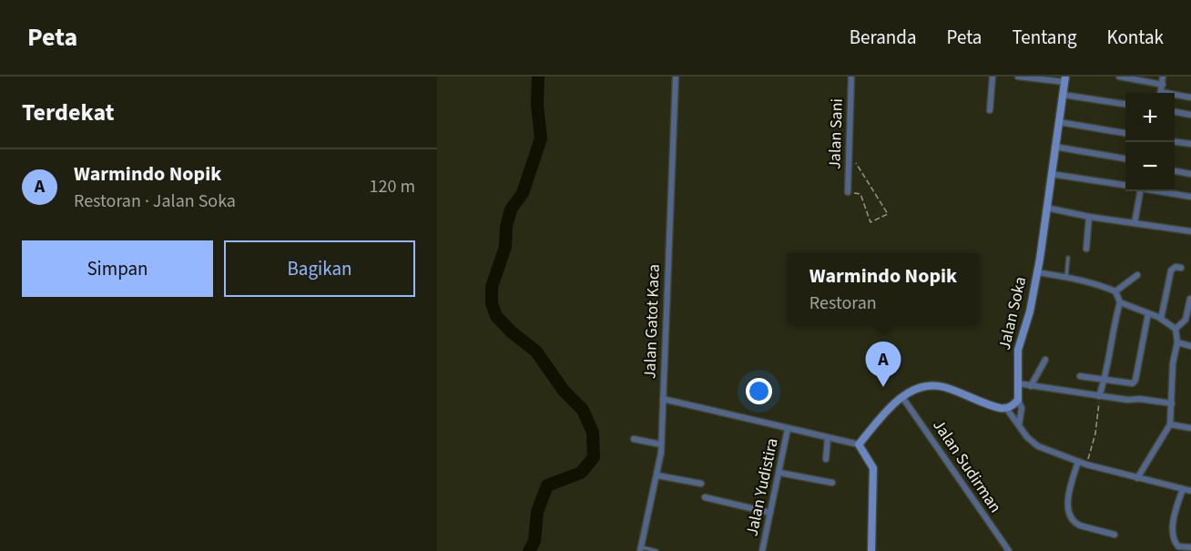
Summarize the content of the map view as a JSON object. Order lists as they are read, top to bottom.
{
  "streets": {
    "street": [
      "Jalan Sani",
      "Jalan Soka",
      "Jalan Gatot Kaca",
      "Jalan Sudirman",
      "Jalan Yudistira"
    ]
  },
  "crossings": [
    ["Jalan Gatot Kaca", "Jalan Yudistira"]
  ],
  "page": {
    "header": "Peta",
    "nav": [
      "Beranda",
      "Peta",
      "Tentang",
      "Kontak"
    ],
    "heading": "Terdekat",
    "map_buttons": ["+", "−"],
    "list": [
      {
        "mark": "A",
        "name": "Warmindo Nopik",
        "note": "Restoran · Jalan Soka",
        "value": "120 m"
      }
    ],
    "buttons": ["Simpan", "Bagikan"],
    "popup": ["Warmindo Nopik", "Restoran"],
    "pins": "A"
  }
}
